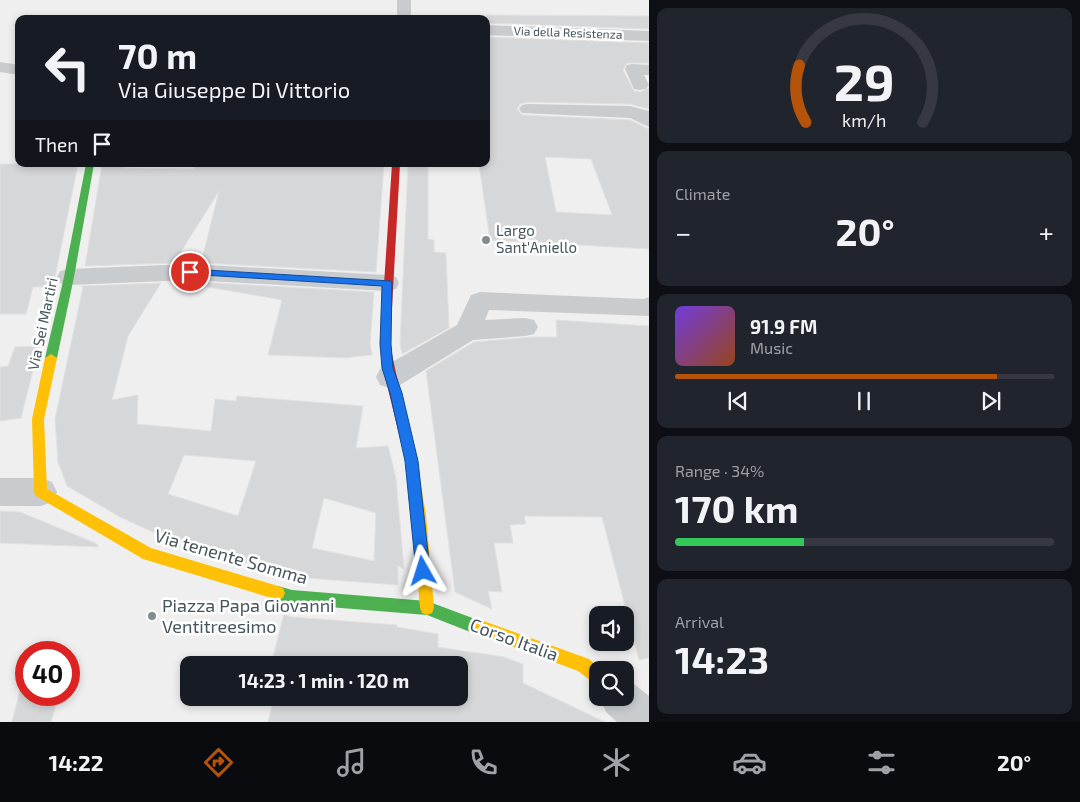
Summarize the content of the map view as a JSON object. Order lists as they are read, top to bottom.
{
  "streets": {
    "street": [
      "Via della Resistenza",
      "Via Sei Martiri",
      "Via tenente Somma",
      "Corso Italia"
    ]
  },
  "crossings": [
    ["Via Sei Martiri", "Via tenente Somma"],
    ["Via tenente Somma", "Corso Italia"]
  ],
  "places": ["Largo Sant'Aniello", "Piazza Papa Giovanni Ventitreesimo"],
  "page": {
    "turn": ["70 m", "Via Giuseppe Di Vittorio"],
    "then": "Then",
    "tile": [
      "Climate",
      ["Range · 34%", "170 km"],
      ["Arrival", "14:23"]
    ],
    "heat": ["−", "20°", "+"],
    "song": ["91.9 FM", "Music"],
    "limit": "40",
    "trip": "14:23 · 1 min · 120 m",
    "tabs": ["14:22", "20°"],
    "gauge": ["29", "km/h"]
  }
}
